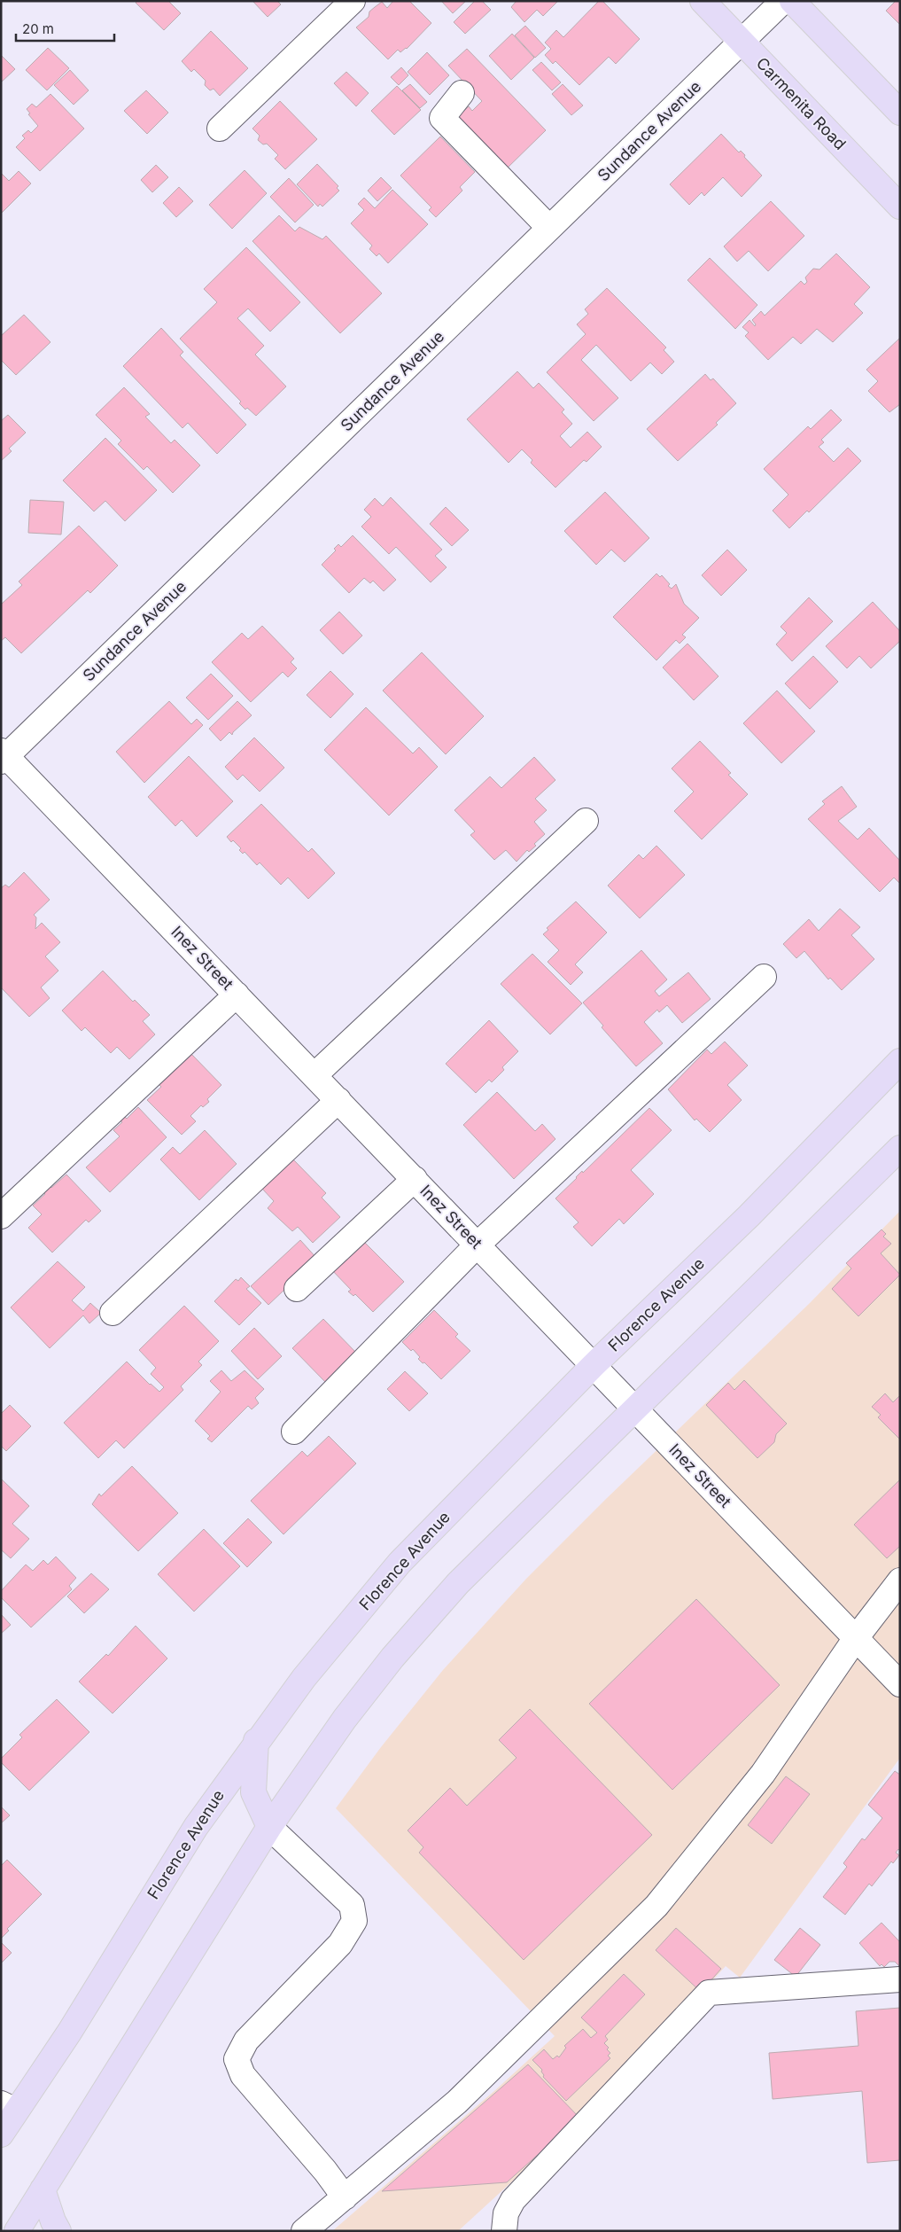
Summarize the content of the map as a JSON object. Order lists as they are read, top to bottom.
{
  "streets": {
    "main road": ["Carmenita Road", "Florence Avenue"],
    "street": ["Sundance Avenue", "Inez Street"]
  },
  "crossings": [
    ["Carmenita Road", "Sundance Avenue"],
    ["Sundance Avenue", "Inez Street"],
    ["Inez Street", "Florence Avenue"]
  ],
  "scale_bar": "20 m"
}
